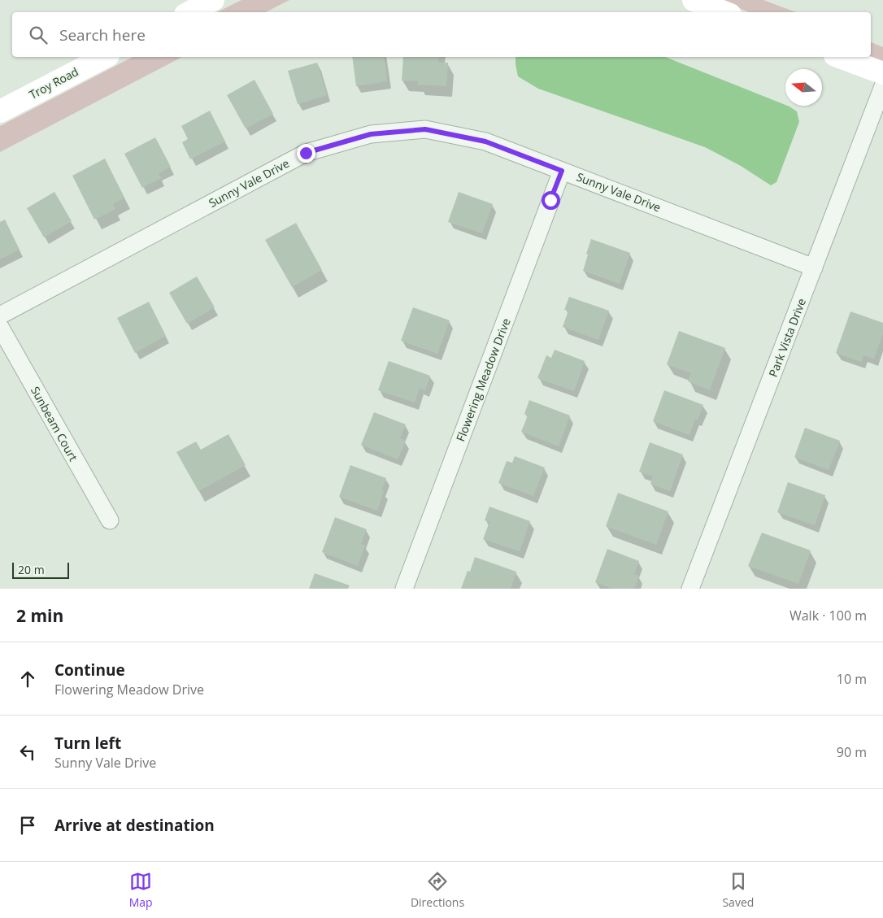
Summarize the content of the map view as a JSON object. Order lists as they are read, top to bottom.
{
  "streets": {
    "street": [
      "Troy Road",
      "Sunny Vale Drive",
      "Park Vista Drive",
      "Flowering Meadow Drive",
      "Sunbeam Court"
    ]
  },
  "crossings": [
    ["Sunny Vale Drive", "Park Vista Drive"],
    ["Sunny Vale Drive", "Flowering Meadow Drive"]
  ],
  "scale_bar": "20 m",
  "north": "left",
  "page": {
    "search": "Search here",
    "scale": "20 m",
    "heading": ["2 min", "Walk · 100 m"],
    "list": [
      ["Continue", "Flowering Meadow Drive", "10 m"],
      ["Turn left", "Sunny Vale Drive", "90 m"],
      "Arrive at destination"
    ],
    "nav": ["Map", "Directions", "Saved"]
  }
}
